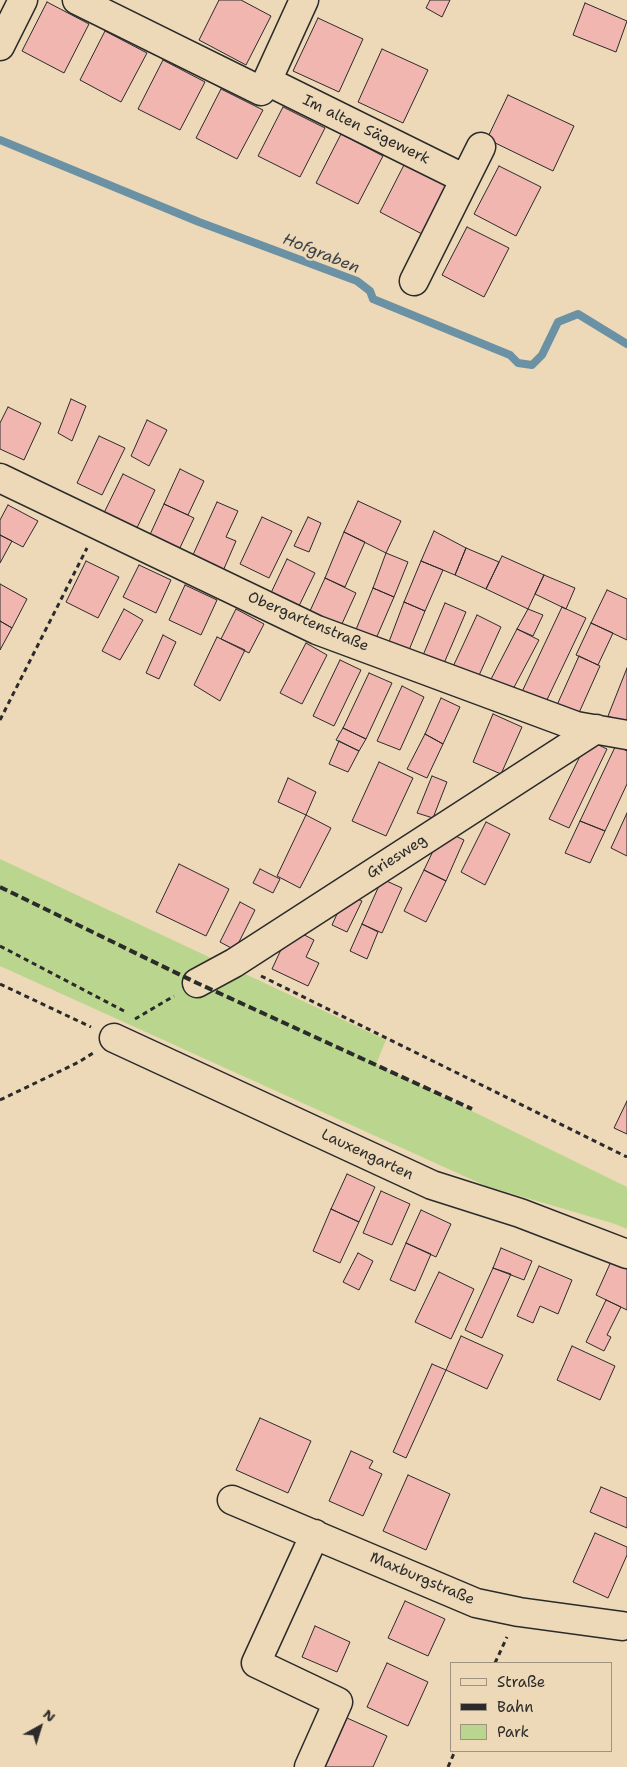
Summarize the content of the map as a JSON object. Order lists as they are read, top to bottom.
{
  "streets": {
    "street": [
      "Im alten Sägewerk",
      "Obergartenstraße",
      "Griesweg",
      "Lauxengarten",
      "Maxburgstraße"
    ]
  },
  "crossings": [
    ["Obergartenstraße", "Griesweg"]
  ],
  "water": ["Hofgraben"],
  "legend": ["Straße", "Bahn", "Park"],
  "north": "top right"
}
